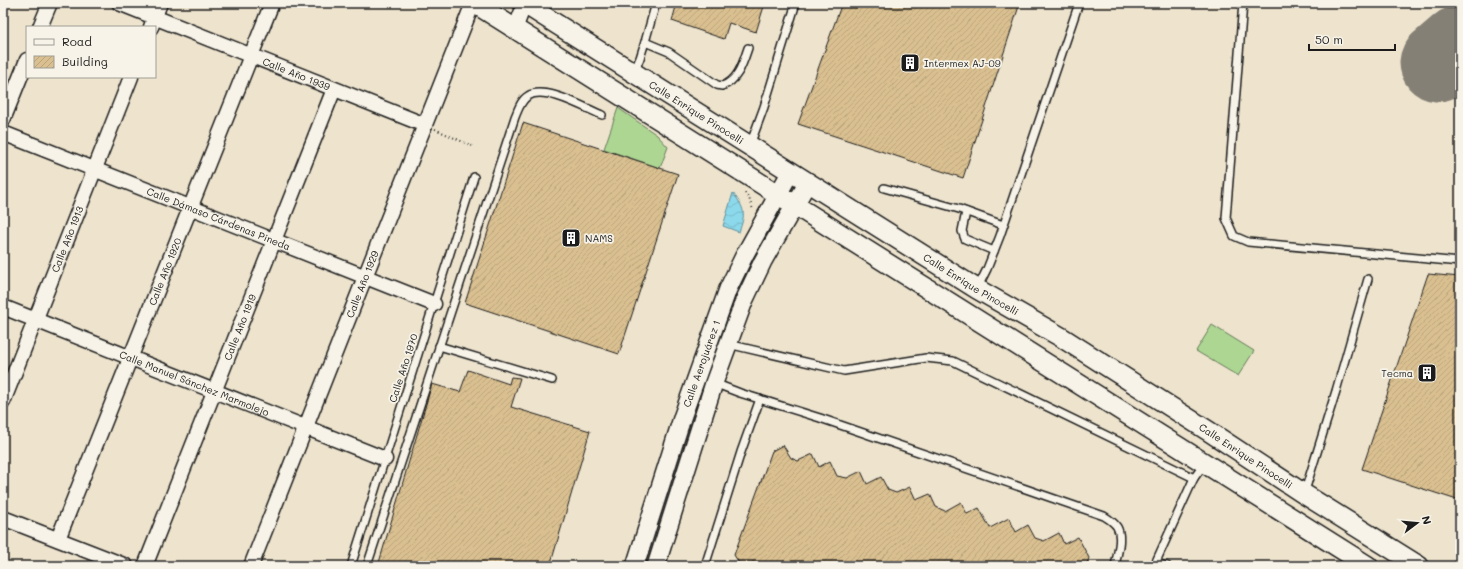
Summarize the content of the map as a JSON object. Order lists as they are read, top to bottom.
{
  "streets": {
    "main road": ["Calle Enrique Pinocelli"],
    "street": [
      "Calle Año 1939",
      "Calle Dámaso Cárdenas Pineda",
      "Calle Año 1913",
      "Calle Año 1920",
      "Calle Año 1929",
      "Calle Año 1919",
      "Calle Aerojuárez 1",
      "Calle Manuel Sánchez Marmolejo"
    ],
    "lane": ["Calle Año 1970"]
  },
  "crossings": [
    ["Calle Año 1939", "Calle Año 1920"],
    ["Calle Año 1939", "Calle Año 1929"],
    ["Calle Año 1939", "Calle Año 1919"],
    ["Calle Enrique Pinocelli", "Calle Aerojuárez 1"],
    ["Calle Dámaso Cárdenas Pineda", "Calle Año 1913"],
    ["Calle Dámaso Cárdenas Pineda", "Calle Año 1920"],
    ["Calle Dámaso Cárdenas Pineda", "Calle Año 1929"],
    ["Calle Dámaso Cárdenas Pineda", "Calle Año 1919"],
    ["Calle Dámaso Cárdenas Pineda", "Calle Año 1970"],
    ["Calle Año 1913", "Calle Manuel Sánchez Marmolejo"],
    ["Calle Año 1920", "Calle Manuel Sánchez Marmolejo"],
    ["Calle Año 1929", "Calle Manuel Sánchez Marmolejo"],
    ["Calle Año 1919", "Calle Manuel Sánchez Marmolejo"],
    ["Calle Año 1970", "Calle Manuel Sánchez Marmolejo"]
  ],
  "places": {
    "building": ["Intermex AJ-09", "NAMS", "Tecma"]
  },
  "legend": ["Road", "Building"],
  "scale_bar": "50 m",
  "north": "right"
}
